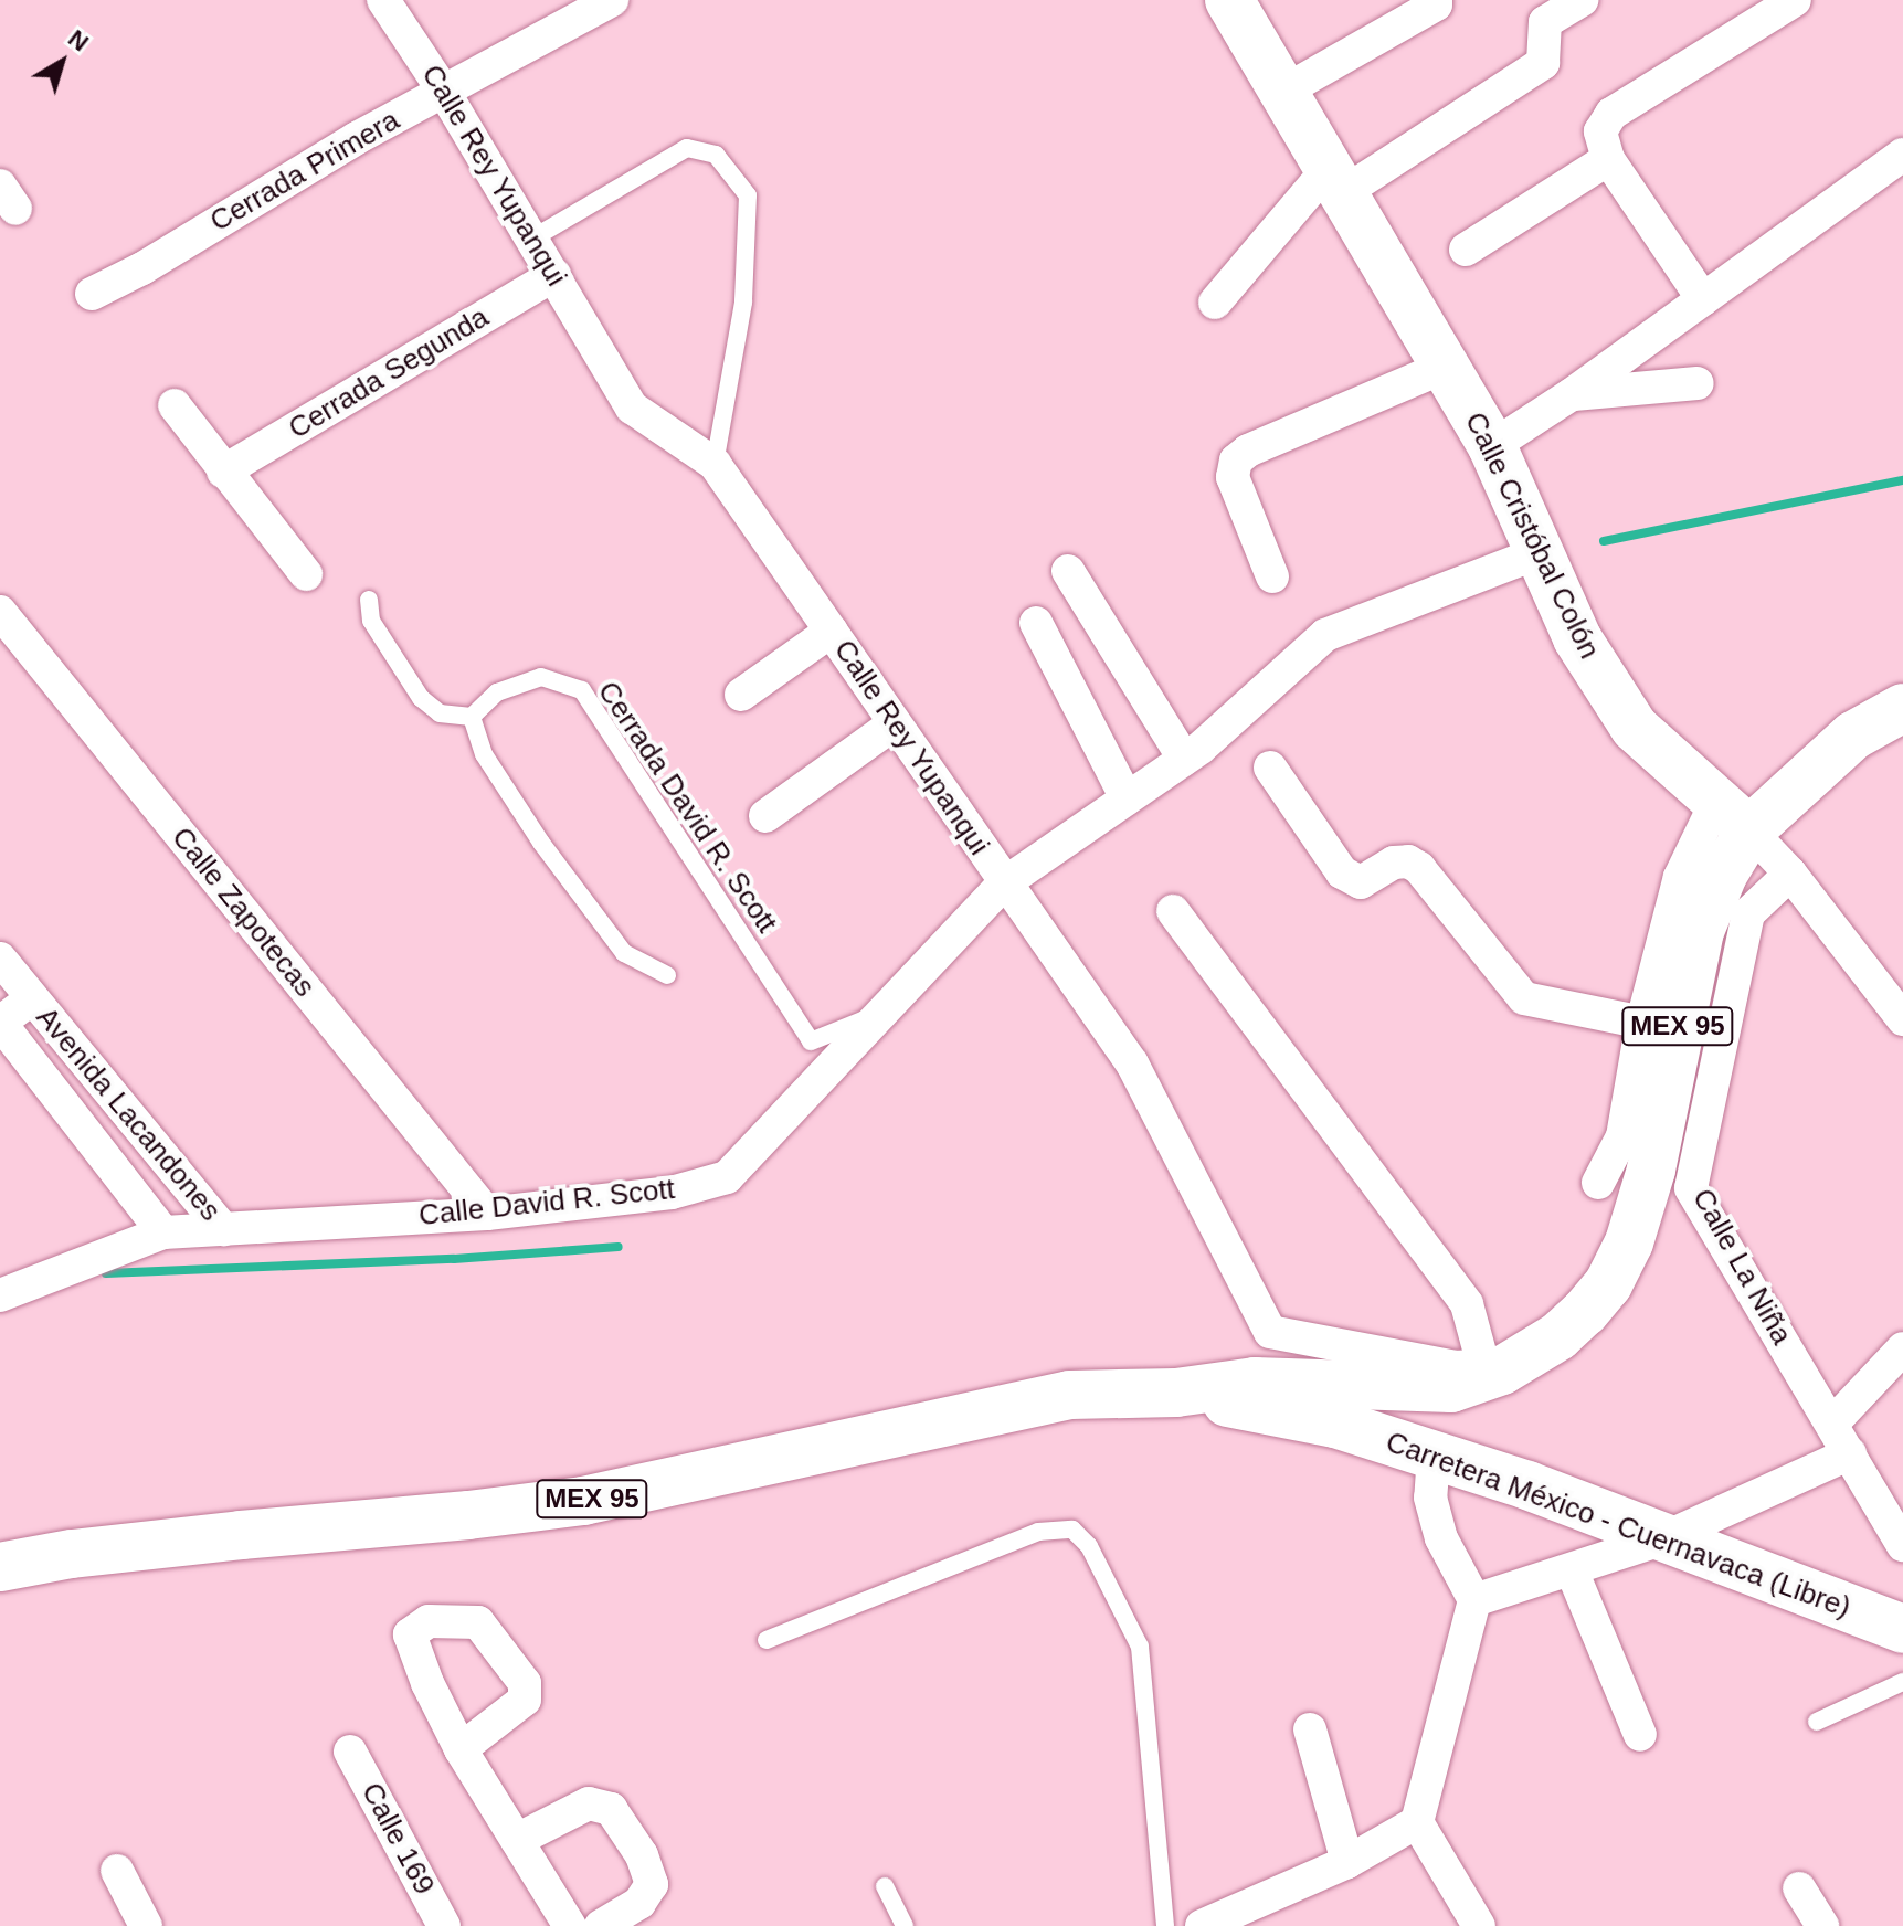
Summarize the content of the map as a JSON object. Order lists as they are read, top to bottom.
{
  "streets": {
    "main road": ["Calle Cristóbal Colón", "MEX 95", "Carretera México - Cuernavaca (Libre)"],
    "street": [
      "Cerrada Primera",
      "Calle Rey Yupanqui",
      "Cerrada Segunda",
      "Calle Zapotecas",
      "Avenida Lacandones",
      "Calle David R. Scott",
      "Calle La Niña",
      "Calle 169"
    ],
    "lane": ["Cerrada David R. Scott"]
  },
  "crossings": [
    ["Cerrada Primera", "Calle Rey Yupanqui"],
    ["Calle Rey Yupanqui", "Cerrada Segunda"],
    ["Calle Rey Yupanqui", "Calle David R. Scott"],
    ["Calle Rey Yupanqui", "Carretera México - Cuernavaca (Libre)"],
    ["Calle Cristóbal Colón", "Calle David R. Scott"],
    ["Calle Cristóbal Colón", "Calle La Niña"],
    ["Calle Cristóbal Colón", "Carretera México - Cuernavaca (Libre)"],
    ["Cerrada David R. Scott", "Calle David R. Scott"],
    ["Calle Zapotecas", "Calle David R. Scott"],
    ["Avenida Lacandones", "Calle David R. Scott"]
  ],
  "north": "top right"
}
